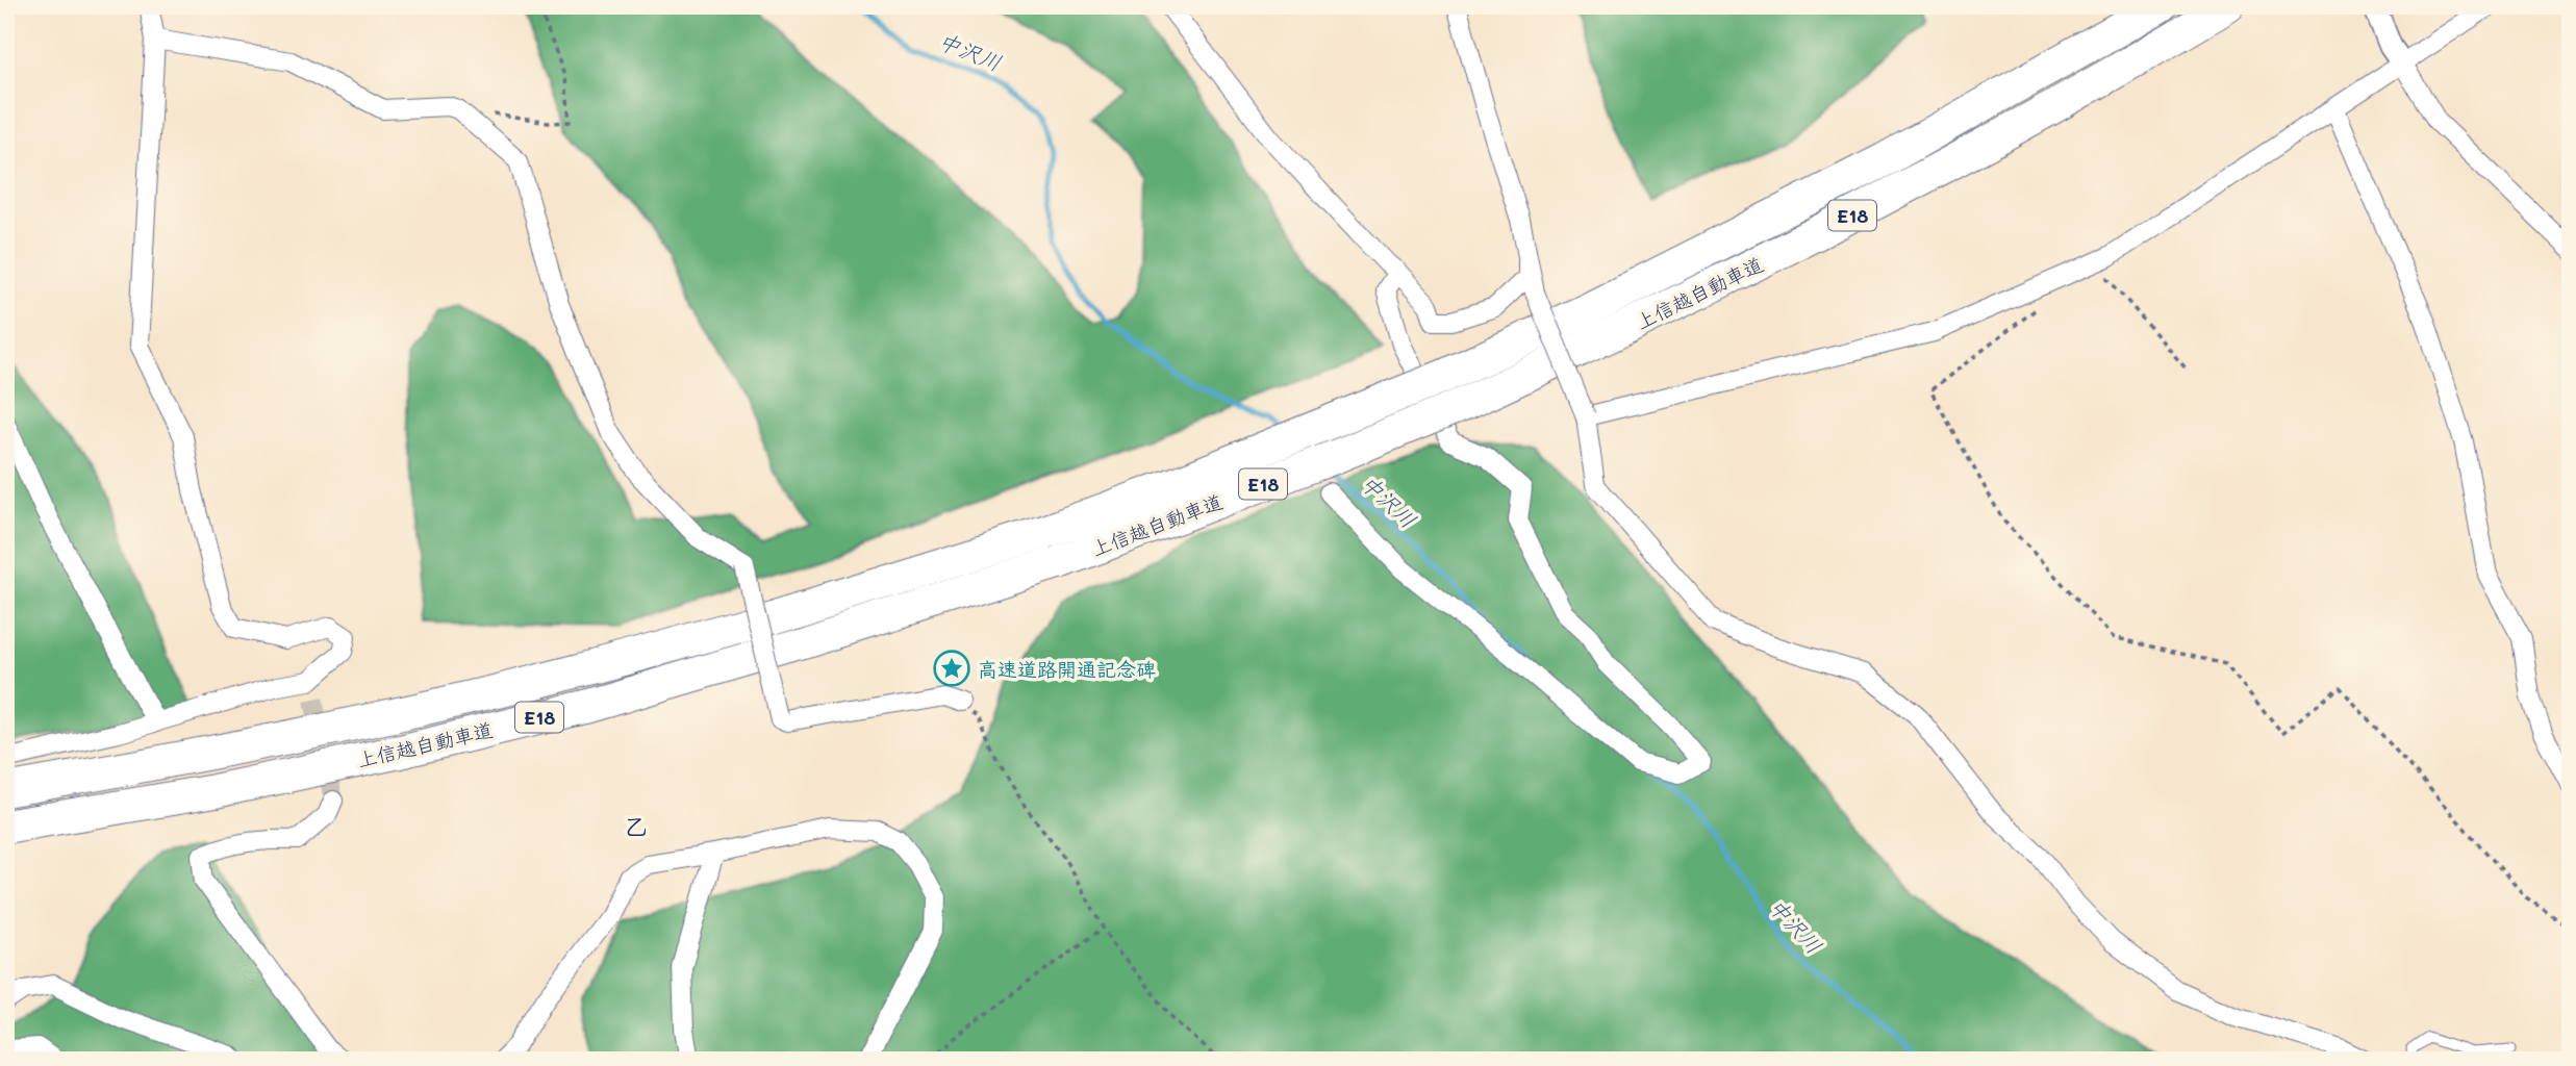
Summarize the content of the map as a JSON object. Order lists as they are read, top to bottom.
{
  "streets": {
    "highway": ["E18", "上信越自動車道"]
  },
  "districts": ["乙"],
  "water": ["中沢川"],
  "places": {
    "place": ["高速道路開通記念碑"]
  }
}
